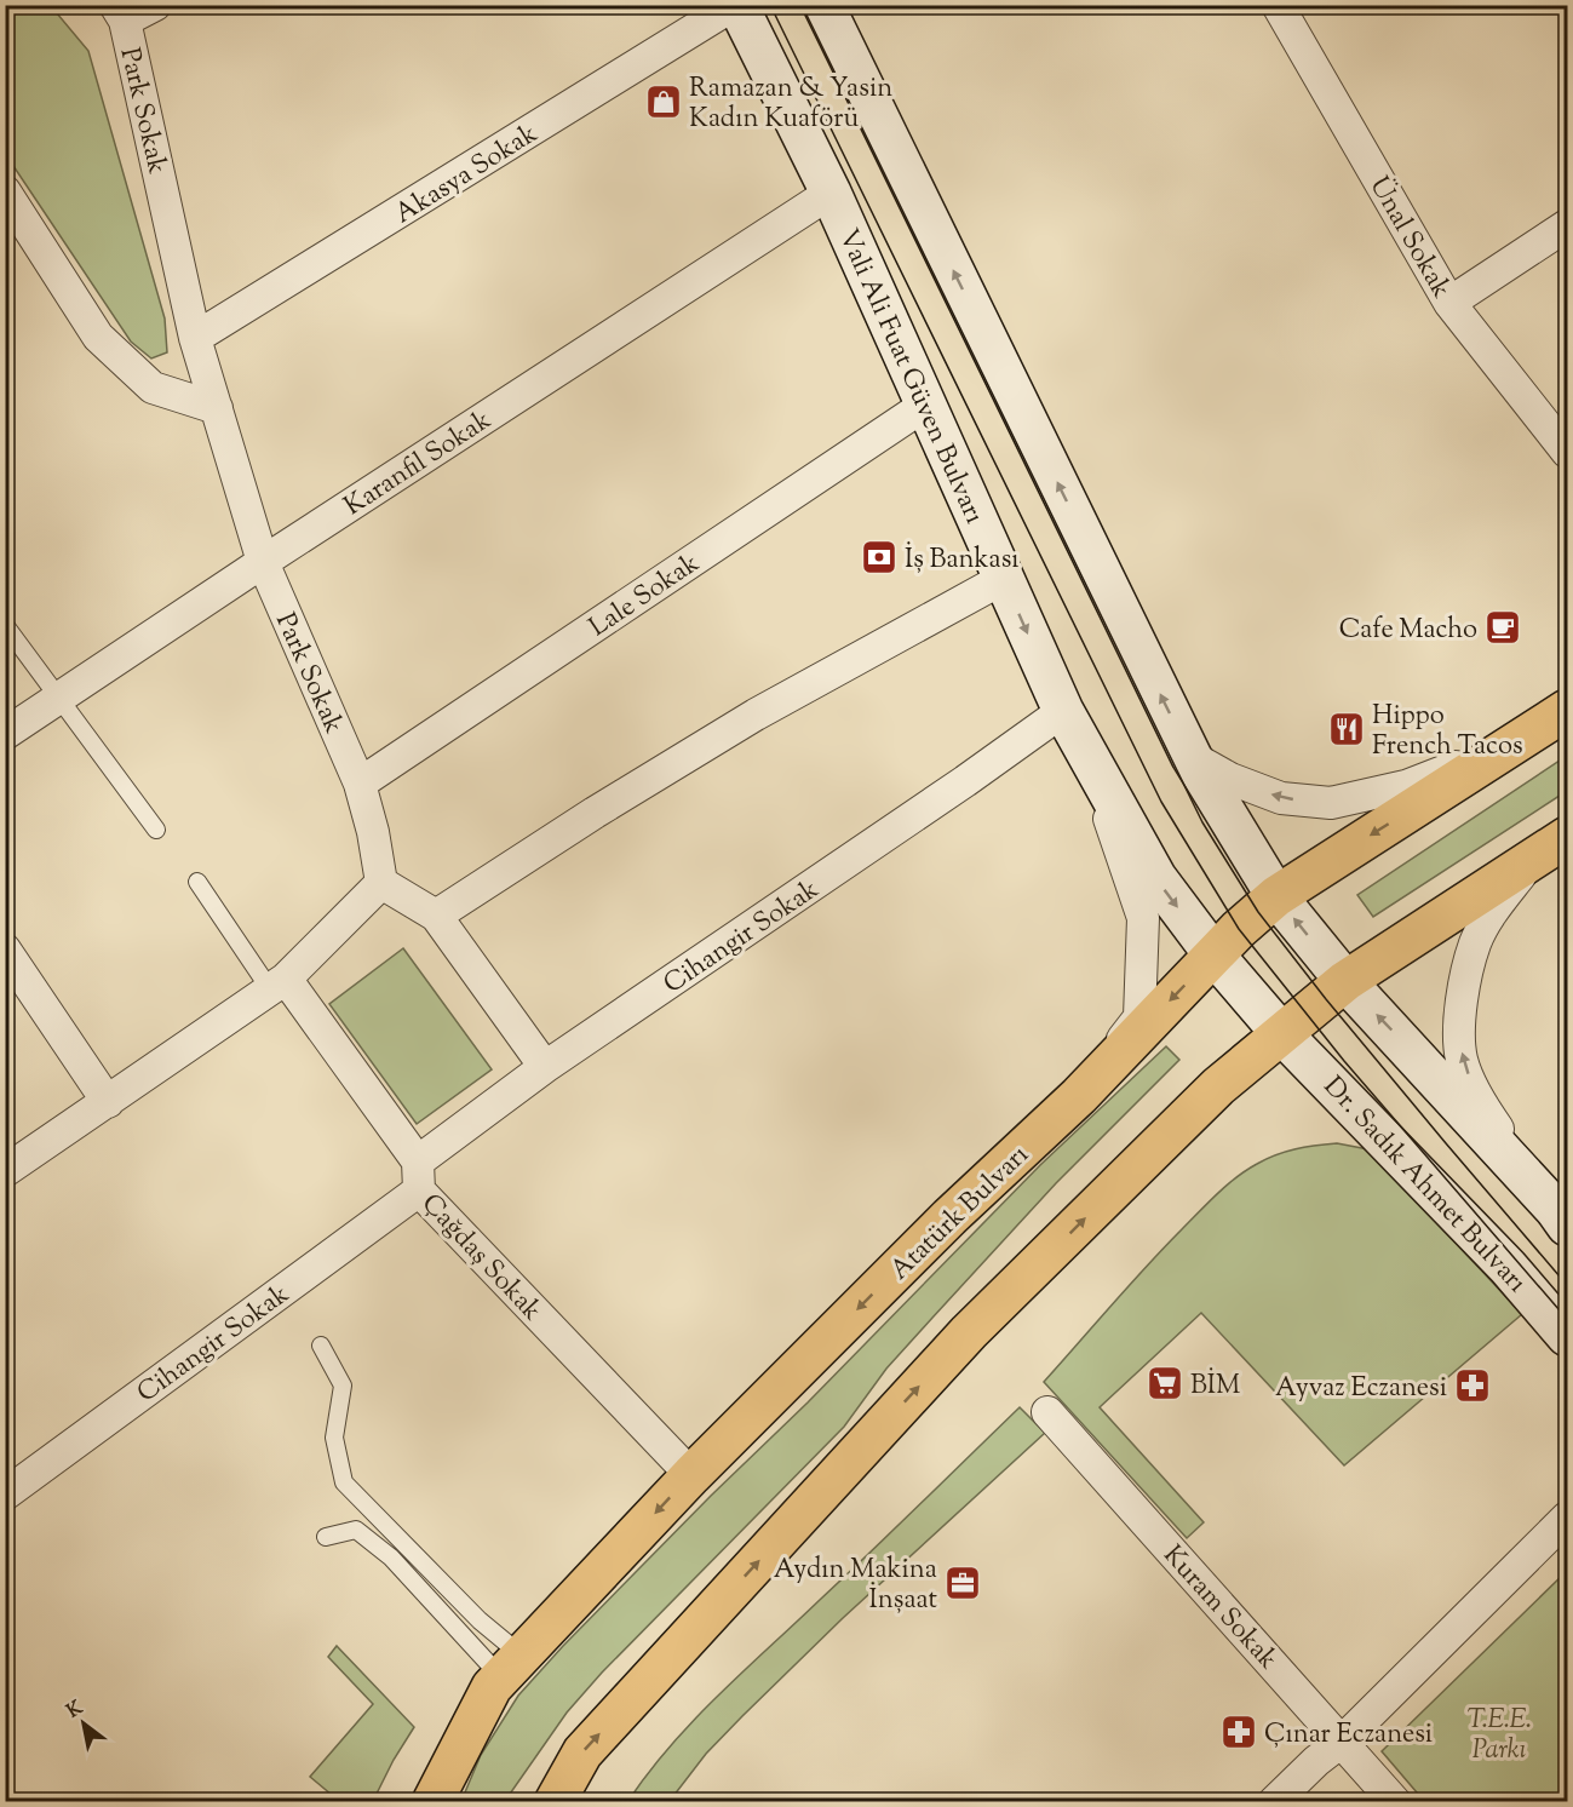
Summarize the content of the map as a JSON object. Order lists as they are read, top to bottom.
{
  "streets": {
    "main road": ["Vali Ali Fuat Güven Bulvarı", "Dr. Sadık Ahmet Bulvarı", "Atatürk Bulvarı"],
    "street": [
      "Park Sokak",
      "Akasya Sokak",
      "Ünal Sokak",
      "Karanfil Sokak",
      "Lale Sokak",
      "Cihangir Sokak",
      "Çağdaş Sokak",
      "Kuram Sokak"
    ]
  },
  "crossings": [
    ["Park Sokak", "Akasya Sokak"],
    ["Park Sokak", "Karanfil Sokak"],
    ["Park Sokak", "Lale Sokak"],
    ["Akasya Sokak", "Vali Ali Fuat Güven Bulvarı"],
    ["Vali Ali Fuat Güven Bulvarı", "Karanfil Sokak"],
    ["Vali Ali Fuat Güven Bulvarı", "Lale Sokak"],
    ["Vali Ali Fuat Güven Bulvarı", "Cihangir Sokak"],
    ["Vali Ali Fuat Güven Bulvarı", "Dr. Sadık Ahmet Bulvarı"],
    ["Vali Ali Fuat Güven Bulvarı", "Atatürk Bulvarı"],
    ["Cihangir Sokak", "Çağdaş Sokak"],
    ["Atatürk Bulvarı", "Çağdaş Sokak"]
  ],
  "parks": ["T.E.E. Parkı"],
  "places": {
    "shop": ["Ramazan & Yasin Kadın Kuaförü"],
    "bank": ["İş Bankası"],
    "cafe": ["Cafe Macho"],
    "restaurant": ["Hippo French Tacos"],
    "supermarket": ["BİM"],
    "pharmacy": ["Ayvaz Eczanesi", "Çınar Eczanesi"],
    "office": ["Aydın Makina İnşaat"]
  },
  "north": "top left"
}
